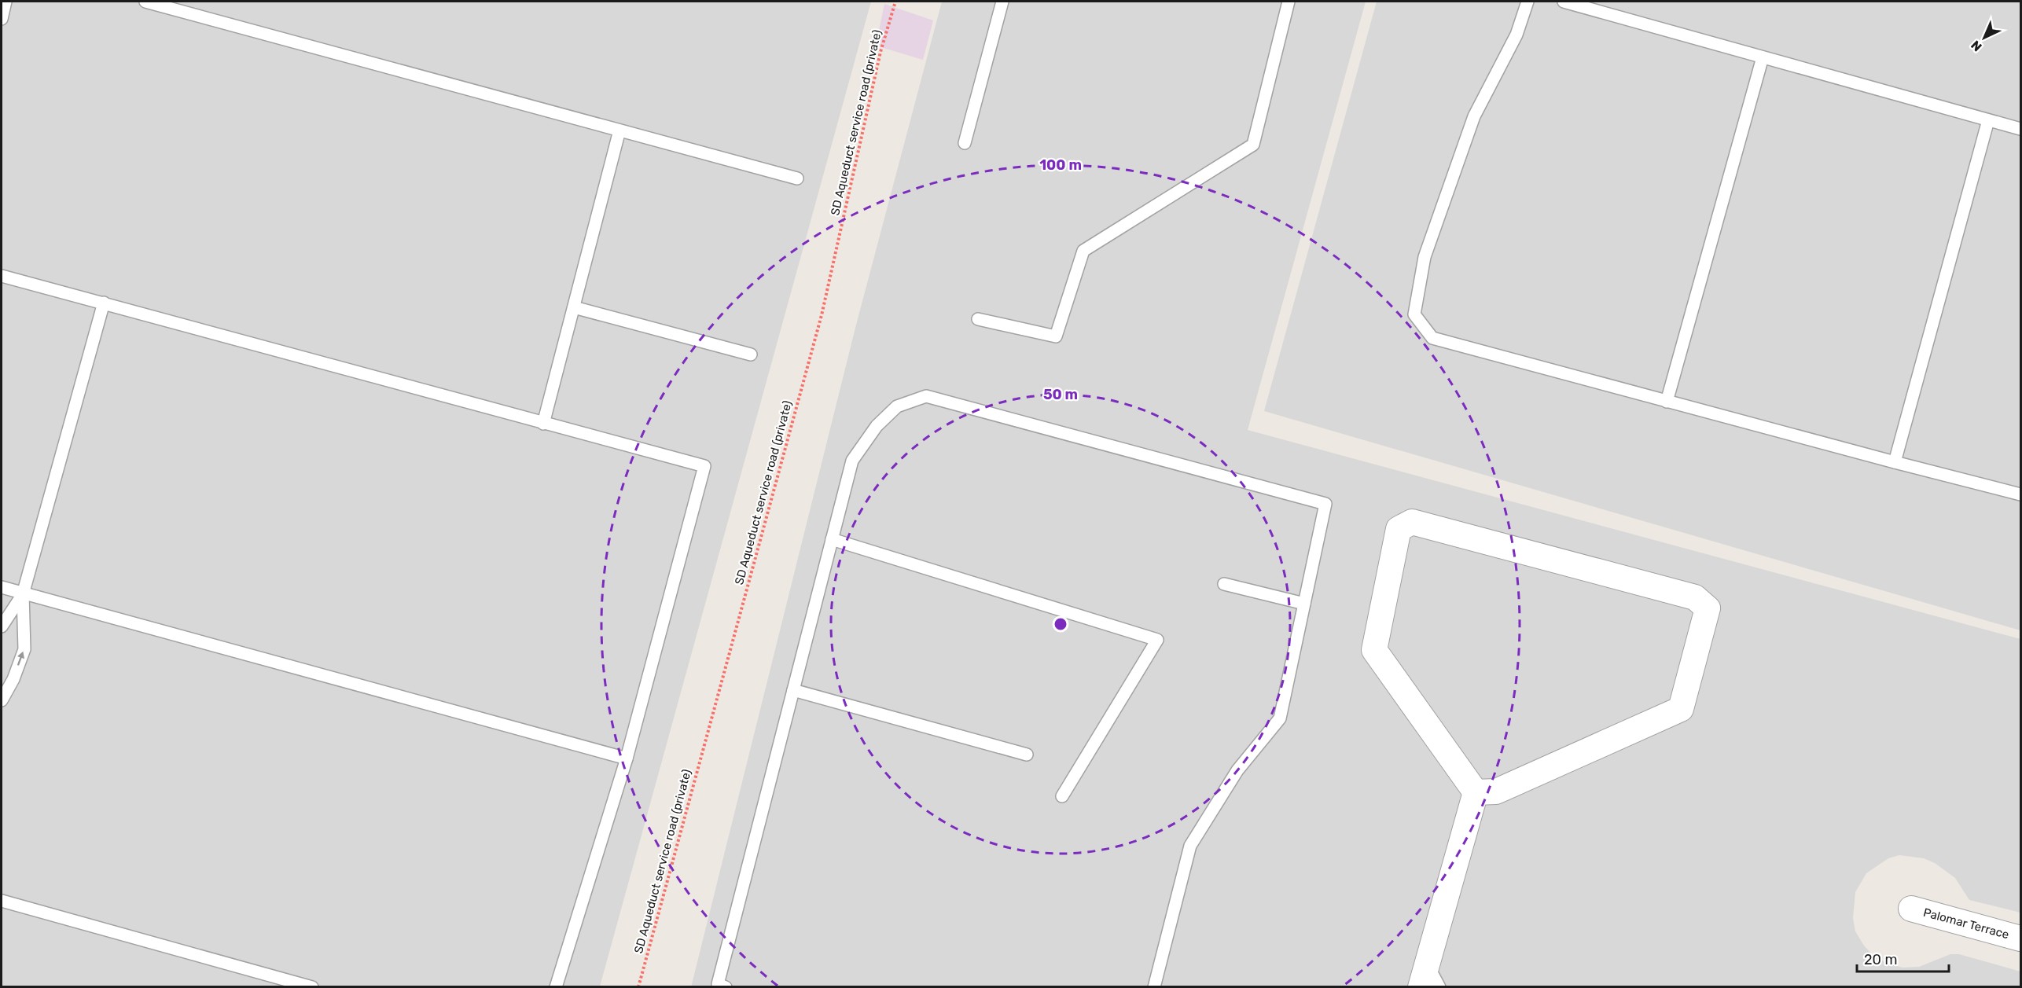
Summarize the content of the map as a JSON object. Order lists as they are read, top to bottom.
{
  "streets": {
    "street": ["Palomar Terrace"],
    "path": ["SD Aqueduct service road (private)"]
  },
  "scale_bar": "20 m",
  "north": "bottom left",
  "rings": ["100 m", "50 m"]
}
